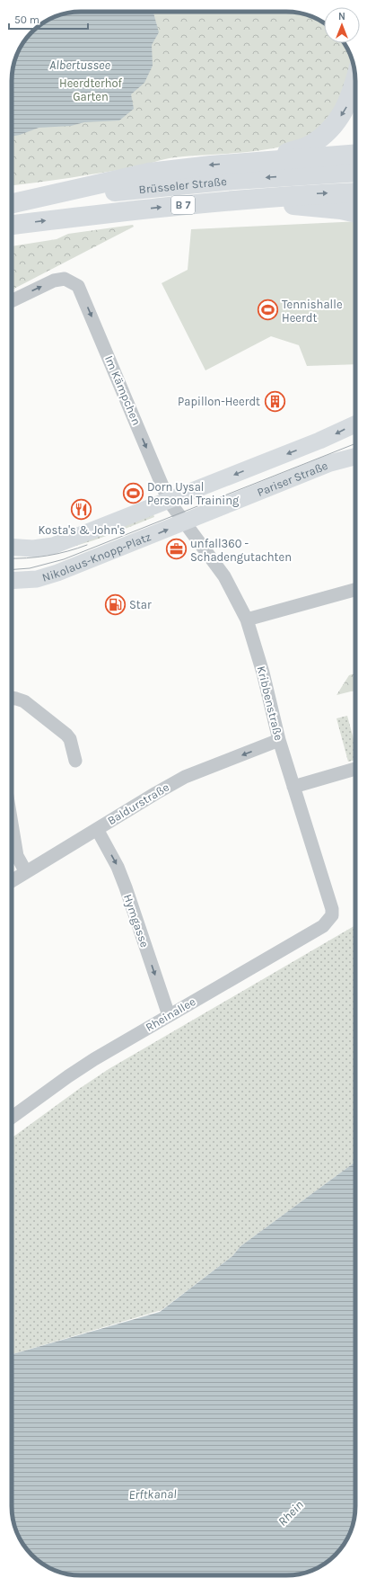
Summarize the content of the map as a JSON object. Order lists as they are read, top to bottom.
{
  "streets": {
    "highway": ["Brüsseler Straße", "B 7"],
    "main road": ["Pariser Straße", "Nikolaus-Knopp-Platz"],
    "street": [
      "Im Kämpchen",
      "Kribbenstraße",
      "Baldurstraße",
      "Hymgasse",
      "Rheinallee"
    ]
  },
  "crossings": [
    ["Im Kämpchen", "Pariser Straße"],
    ["Pariser Straße", "Nikolaus-Knopp-Platz"],
    ["Pariser Straße", "Kribbenstraße"],
    ["Nikolaus-Knopp-Platz", "Kribbenstraße"],
    ["Kribbenstraße", "Baldurstraße"],
    ["Kribbenstraße", "Rheinallee"],
    ["Baldurstraße", "Hymgasse"],
    ["Hymgasse", "Rheinallee"]
  ],
  "one_way": ["Im Kämpchen", "Baldurstraße", "Hymgasse"],
  "water": ["Albertussee", "Erftkanal", "Rhein"],
  "parks": ["Heerdterhof Garten"],
  "places": {
    "sports": ["Tennishalle Heerdt", "Dorn Uysal Personal Training"],
    "building": ["Papillon-Heerdt"],
    "restaurant": ["Kosta's & John's"],
    "office": ["unfall360 - Schadengutachten"],
    "fuel station": ["Star"]
  },
  "scale_bar": "50 m",
  "north": "top"
}
